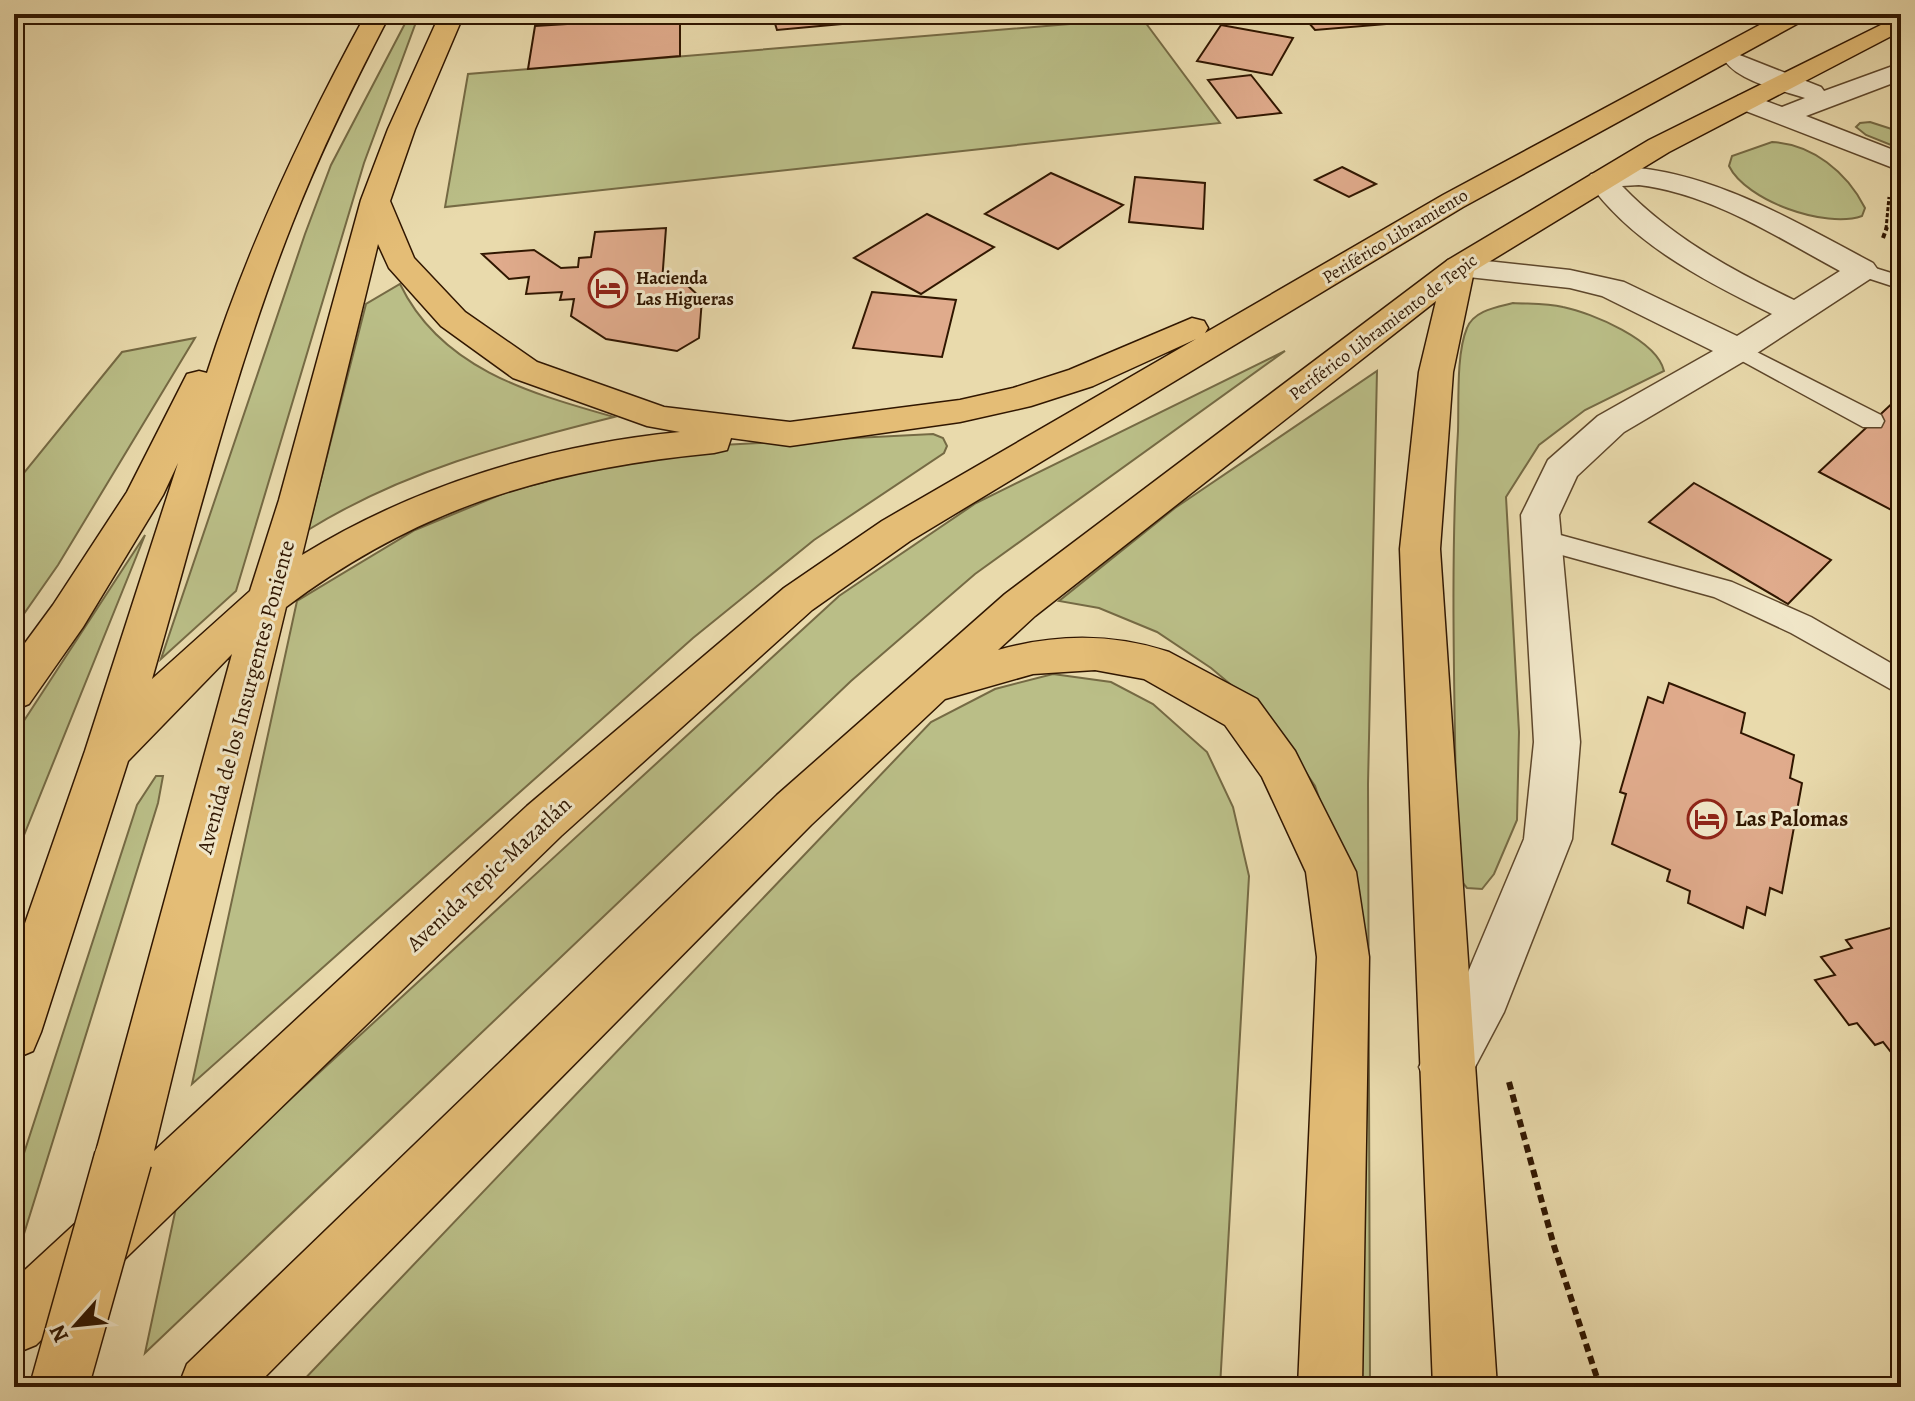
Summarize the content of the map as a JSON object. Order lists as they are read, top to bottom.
{
  "streets": {
    "highway": [
      "Periférico Libramiento",
      "Periférico Libramiento de Tepic",
      "Avenida de los Insurgentes Poniente",
      "Avenida Tepic-Mazatlán"
    ]
  },
  "crossings": [
    ["Periférico Libramiento", "Avenida Tepic-Mazatlán"]
  ],
  "places": {
    "hotel": ["Hacienda Las Higueras", "Las Palomas"]
  },
  "north": "bottom left"
}
